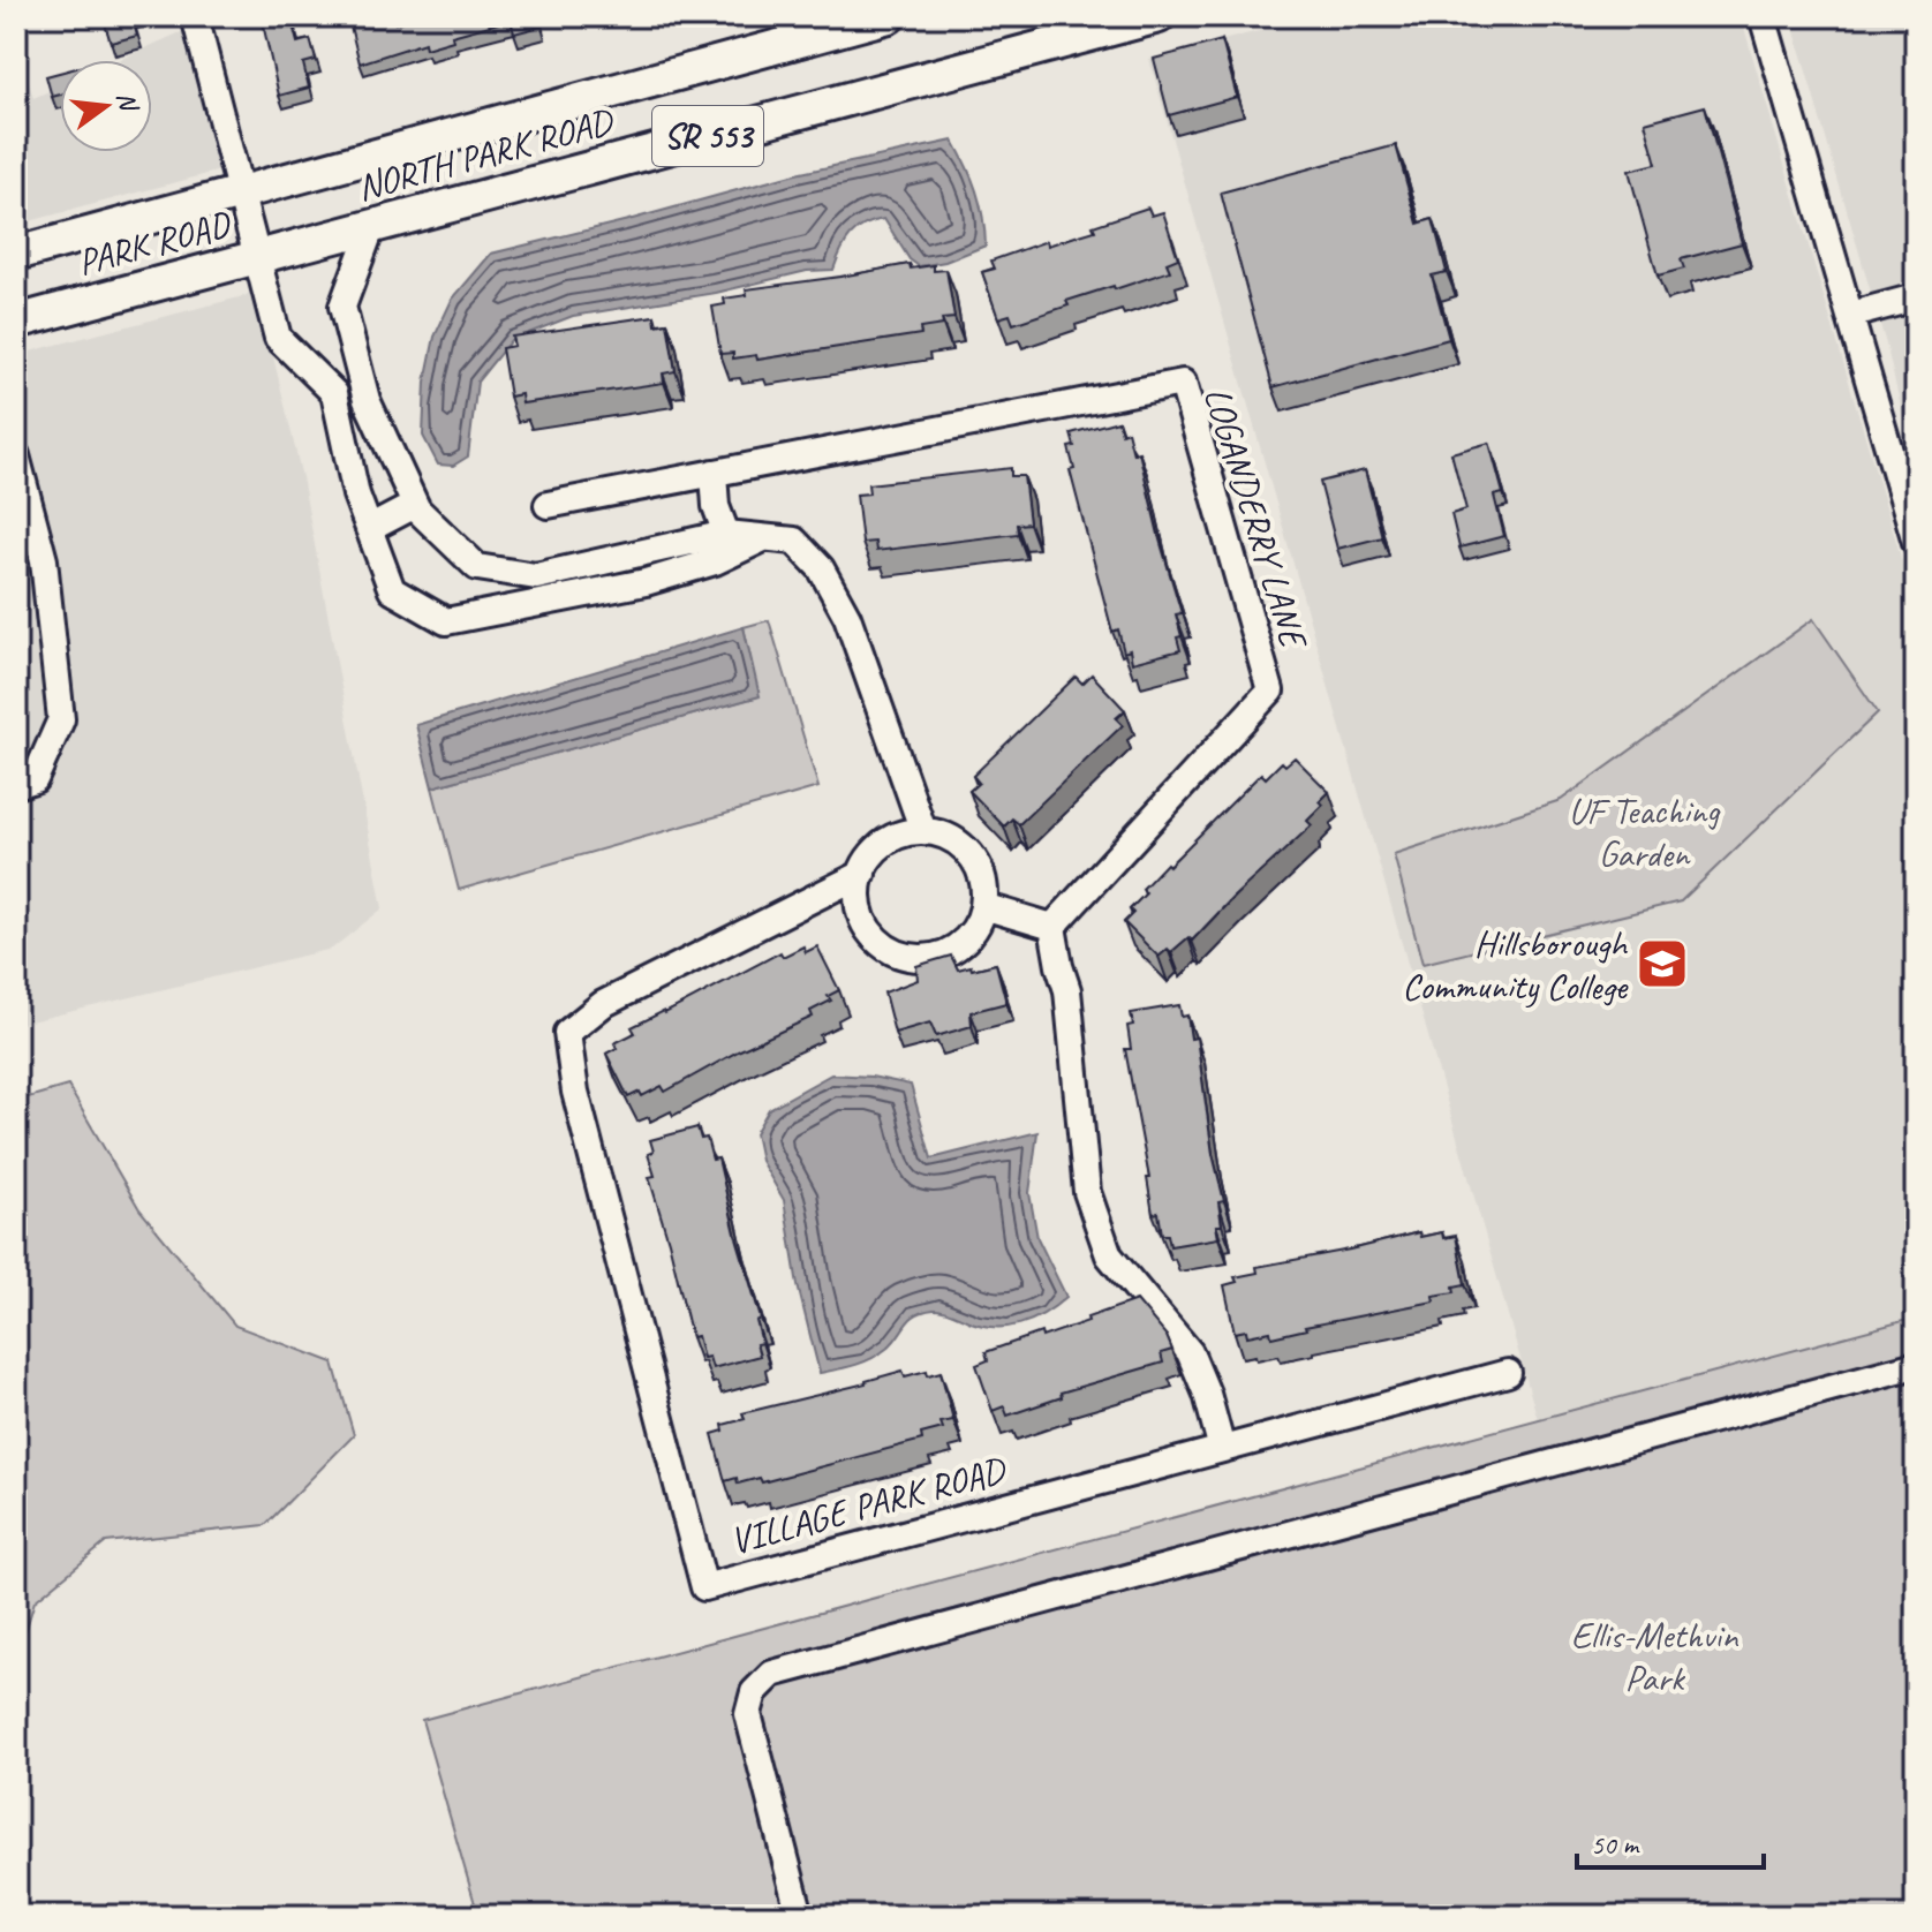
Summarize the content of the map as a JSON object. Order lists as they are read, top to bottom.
{
  "streets": {
    "main road": ["SR 553", "NORTH PARK ROAD", "PARK ROAD"],
    "street": ["LOGANDERRY LANE", "VILLAGE PARK ROAD"]
  },
  "crossings": [
    ["NORTH PARK ROAD", "PARK ROAD"]
  ],
  "parks": ["UF Teaching Garden", "Ellis-Methvin Park"],
  "places": {
    "school or university": ["Hillsborough Community College"]
  },
  "scale_bar": "50 m",
  "north": "right"
}
